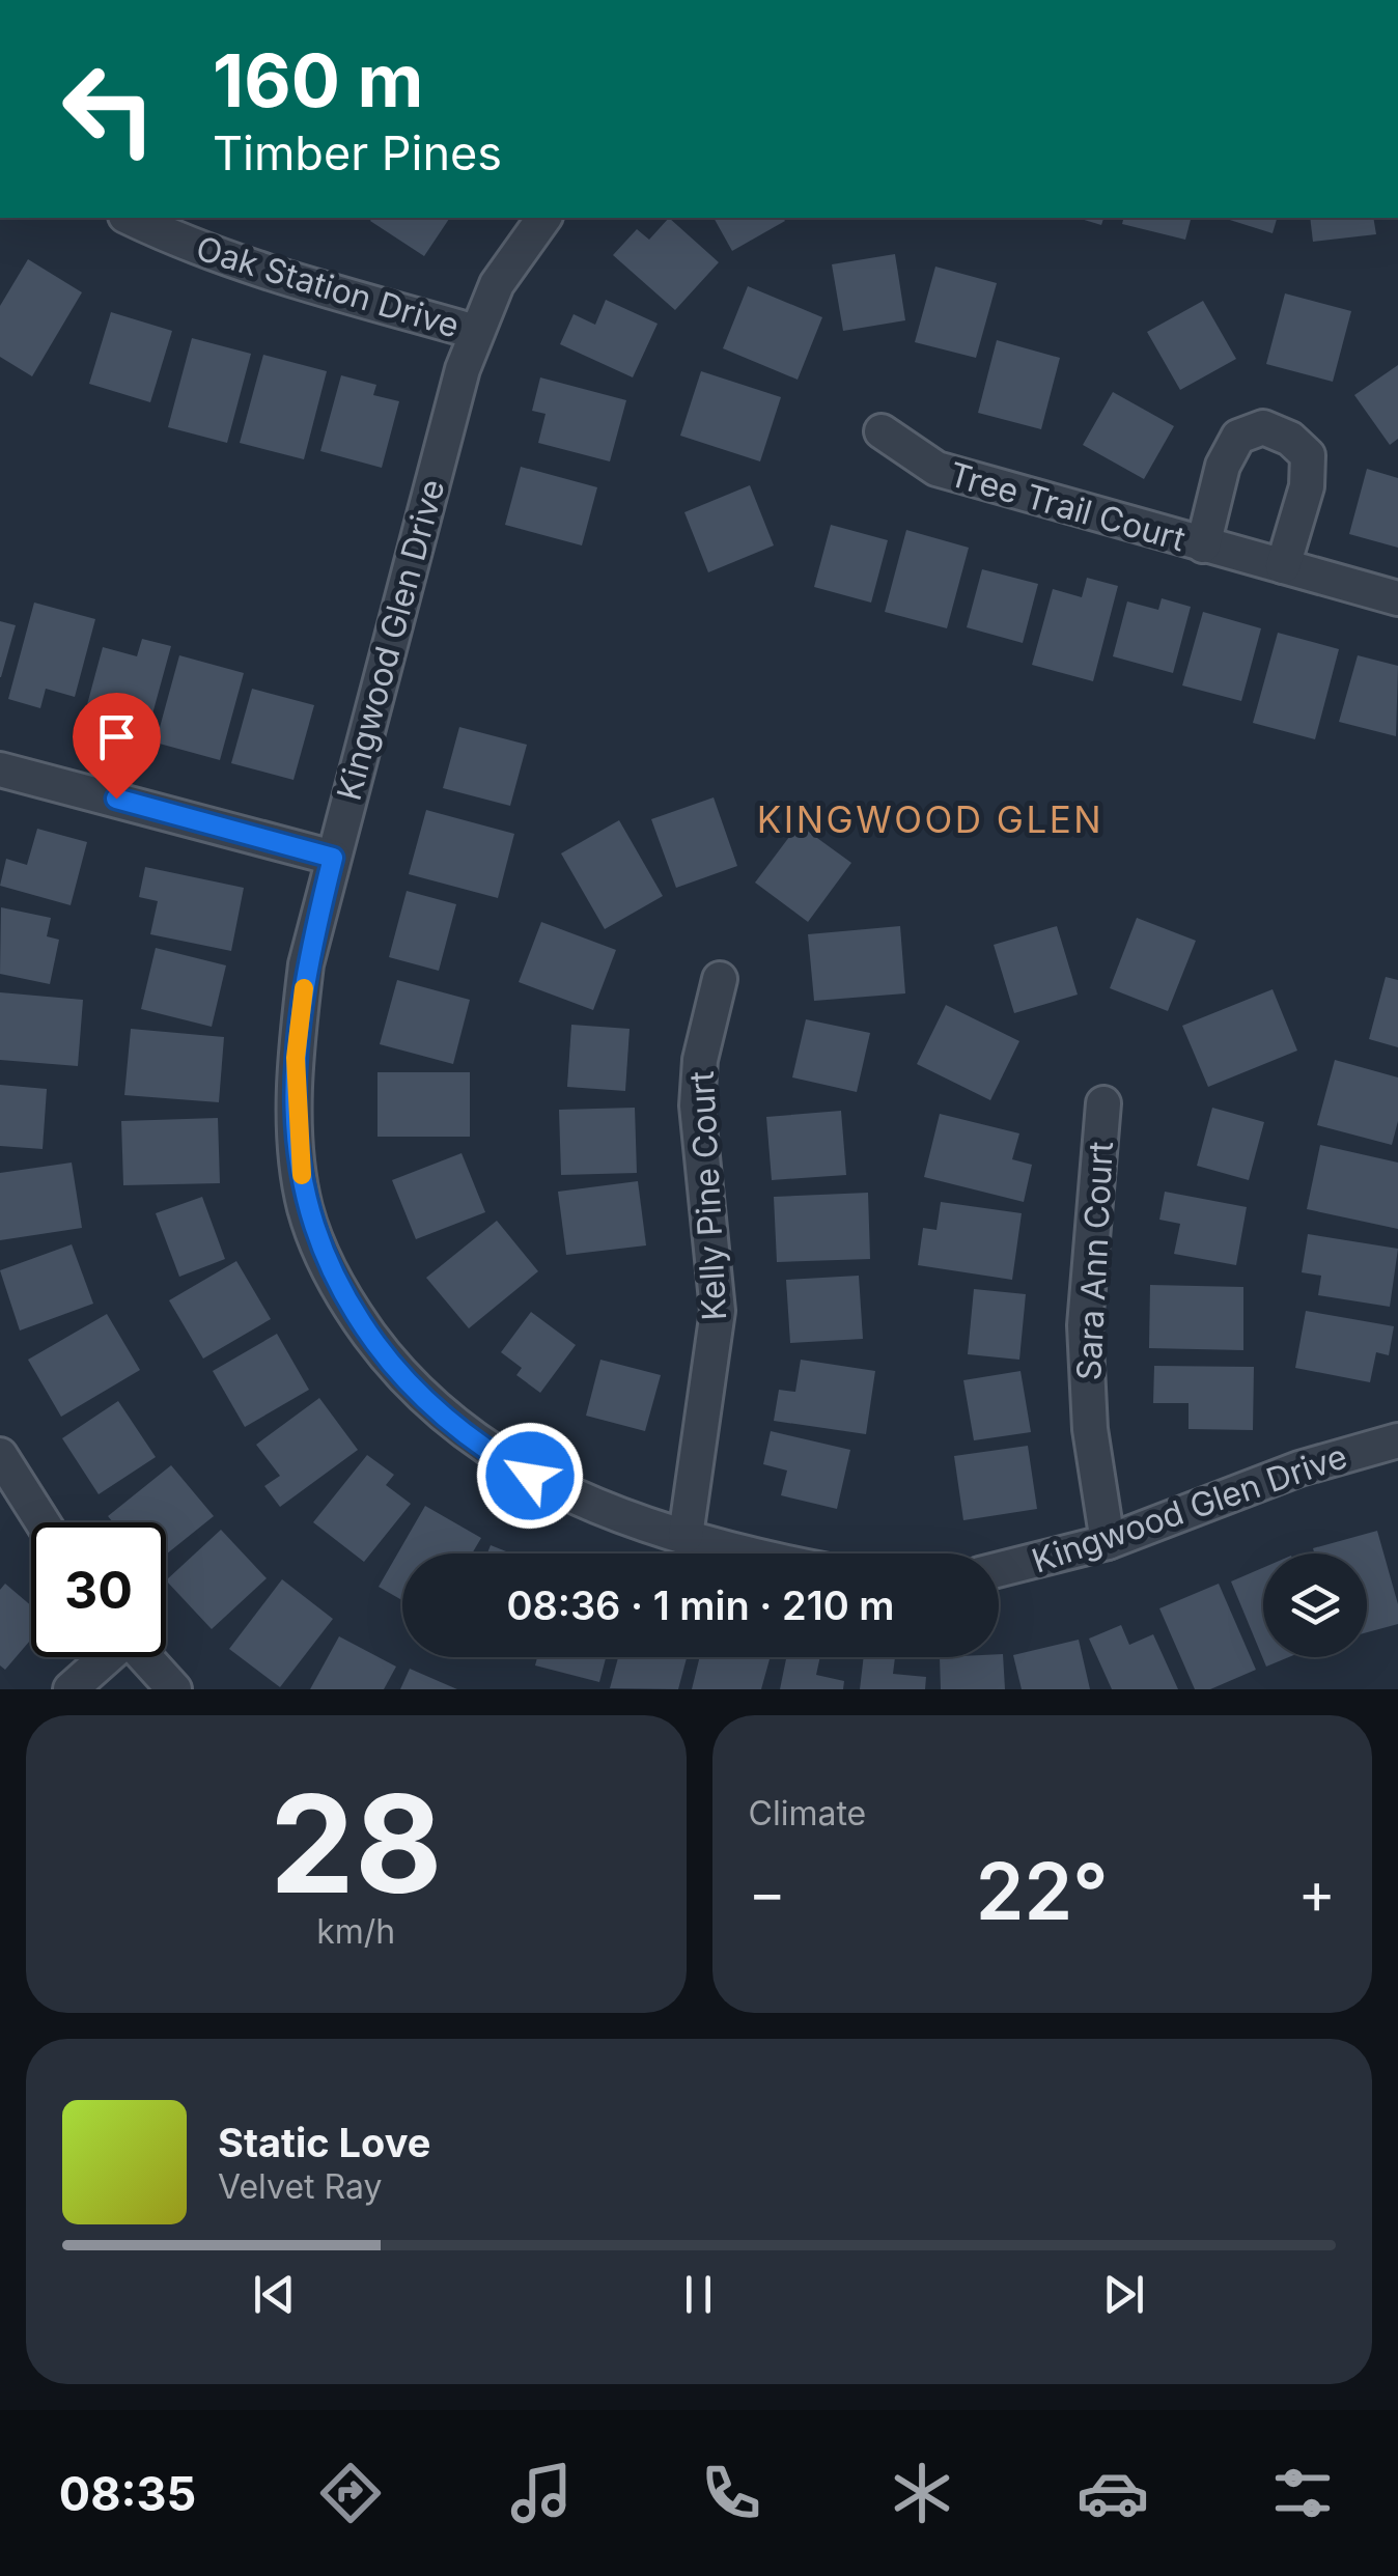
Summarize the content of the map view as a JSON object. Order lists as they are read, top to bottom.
{
  "streets": {
    "street": [
      "Oak Station Drive",
      "Tree Trail Court",
      "Kingwood Glen Drive",
      "Kelly Pine Court",
      "Sara Ann Court"
    ]
  },
  "crossings": [
    ["Oak Station Drive", "Kingwood Glen Drive"],
    ["Kingwood Glen Drive", "Kelly Pine Court"],
    ["Kingwood Glen Drive", "Sara Ann Court"]
  ],
  "districts": ["KINGWOOD GLEN"],
  "page": {
    "turn": ["160 m", "Timber Pines"],
    "limit": "30",
    "trip": "08:36 · 1 min · 210 m",
    "tile": [
      ["28", "km/h"],
      "Climate"
    ],
    "heat": ["−", "22°", "+"],
    "song": ["Static Love", "Velvet Ray"],
    "tabs": "08:35"
  }
}
